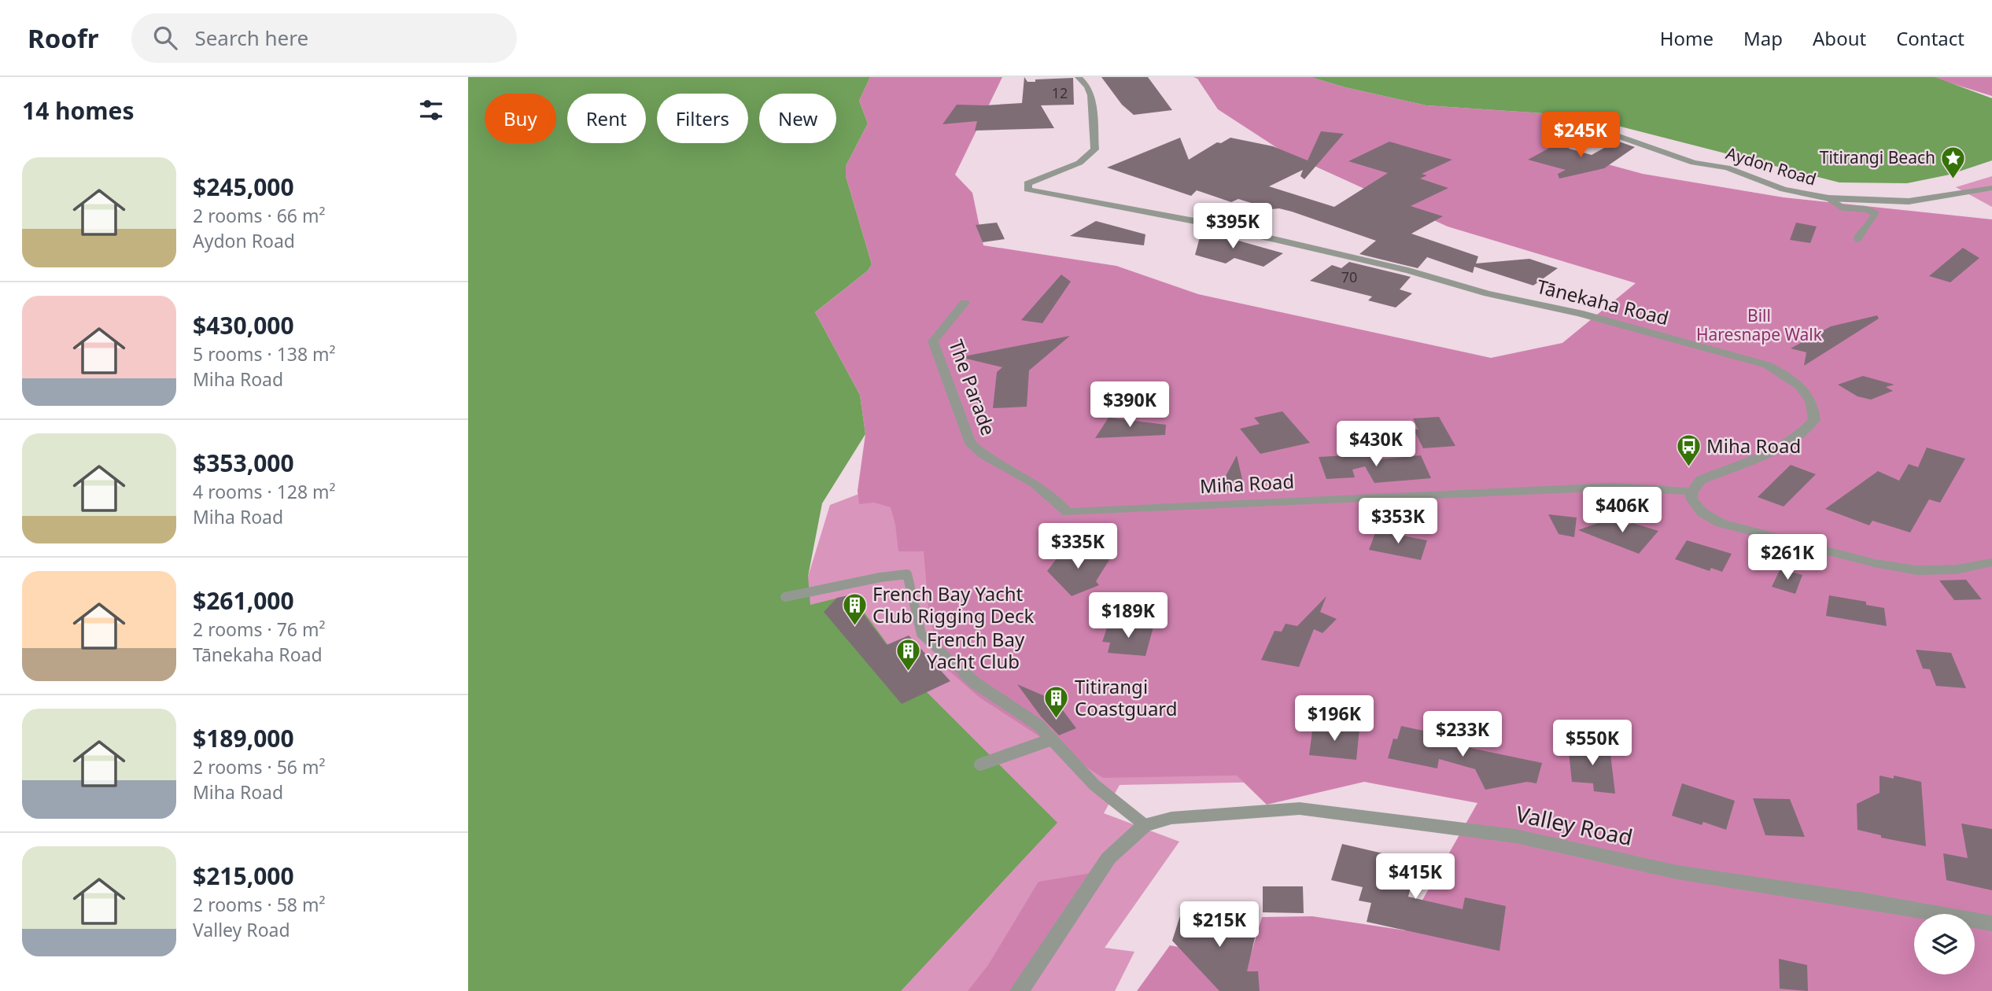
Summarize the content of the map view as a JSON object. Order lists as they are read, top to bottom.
{
  "streets": {
    "street": [
      "Aydon Road",
      "Tānekaha Road",
      "The Parade",
      "Miha Road",
      "Valley Road"
    ]
  },
  "crossings": [
    ["Tānekaha Road", "Miha Road"],
    ["The Parade", "Miha Road"]
  ],
  "parks": ["Bill Haresnape Walk"],
  "places": {
    "place": ["Titirangi Beach"],
    "bus stop": ["Miha Road"],
    "building": ["French Bay Yacht Club Rigging Deck", "French Bay Yacht Club", "Titirangi Coastguard"]
  },
  "house_numbers": ["12", "70"],
  "page": {
    "header": "Roofr",
    "search": "Search here",
    "nav": [
      "Home",
      "Map",
      "About",
      "Contact"
    ],
    "heading": "14 homes",
    "chip": [
      "Buy",
      "Rent",
      "Filters",
      "New"
    ],
    "price": [
      "$245K",
      "$395K",
      "$390K",
      "$430K",
      "$406K",
      "$353K",
      "$335K",
      "$261K",
      "$189K",
      "$196K",
      "$233K",
      "$550K",
      "$415K",
      "$215K"
    ],
    "list": [
      {
        "name": "$245,000",
        "note": "2 rooms · 66 m² · Aydon Road"
      },
      {
        "name": "$430,000",
        "note": "5 rooms · 138 m² · Miha Road"
      },
      {
        "name": "$353,000",
        "note": "4 rooms · 128 m² · Miha Road"
      },
      {
        "name": "$261,000",
        "note": "2 rooms · 76 m² · Tānekaha Road"
      },
      {
        "name": "$189,000",
        "note": "2 rooms · 56 m² · Miha Road"
      },
      {
        "name": "$215,000",
        "note": "2 rooms · 58 m² · Valley Road"
      }
    ]
  }
}
